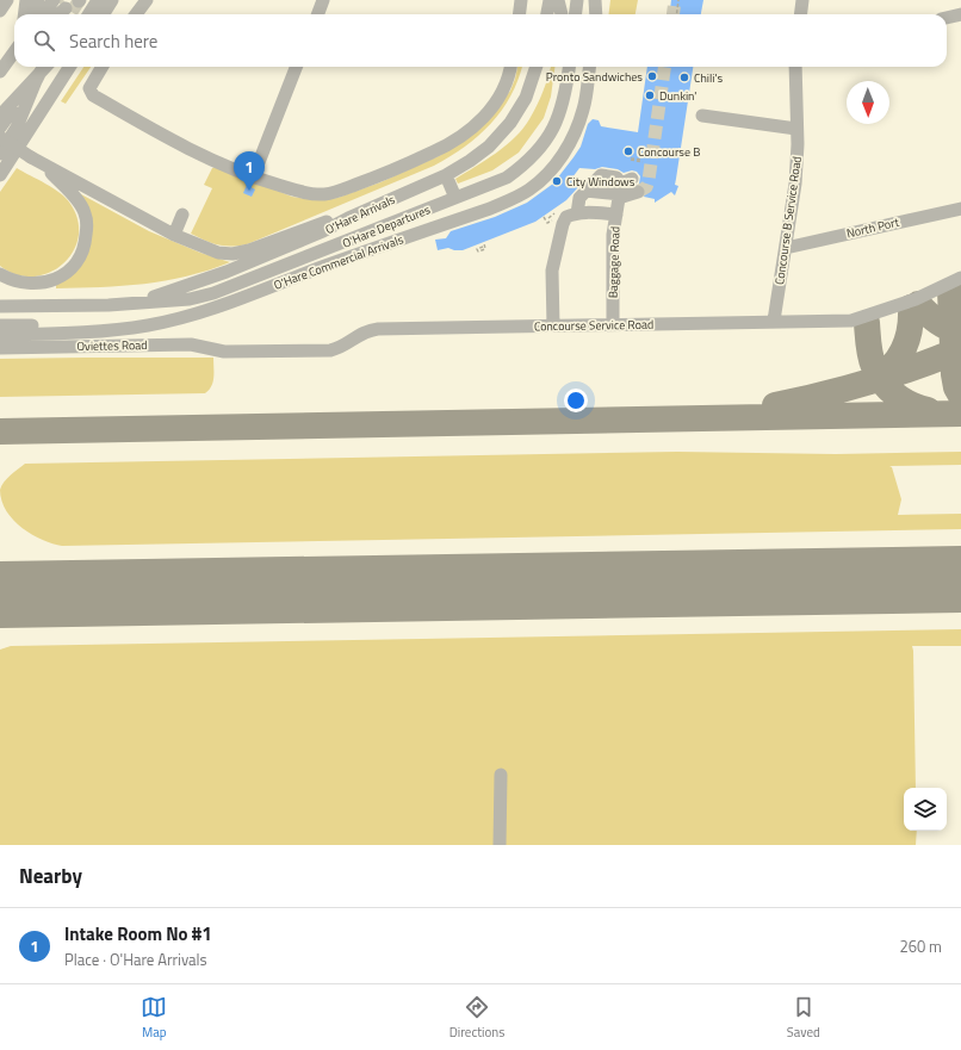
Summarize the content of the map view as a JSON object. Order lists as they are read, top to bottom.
{
  "streets": {
    "street": [
      "O'Hare Arrivals",
      "Concourse B Service Road",
      "O'Hare Departures",
      "North Port",
      "O'Hare Commercial Arrivals",
      "Baggage Road",
      "Concourse Service Road",
      "Oviettes Road"
    ]
  },
  "crossings": [
    ["O'Hare Arrivals", "O'Hare Departures"],
    ["Concourse B Service Road", "North Port"],
    ["Concourse B Service Road", "Concourse Service Road"],
    ["Baggage Road", "Concourse Service Road"],
    ["Concourse Service Road", "Oviettes Road"]
  ],
  "places": [
    "Pronto Sandwiches",
    "Chili's",
    "Dunkin'",
    "Concourse B",
    "City Windows"
  ],
  "north": "bottom",
  "page": {
    "search": "Search here",
    "pins": "1",
    "heading": "Nearby",
    "list": [
      {
        "mark": "1",
        "name": "Intake Room No #1",
        "note": "Place · O'Hare Arrivals",
        "value": "260 m"
      }
    ],
    "nav": ["Map", "Directions", "Saved"]
  }
}
